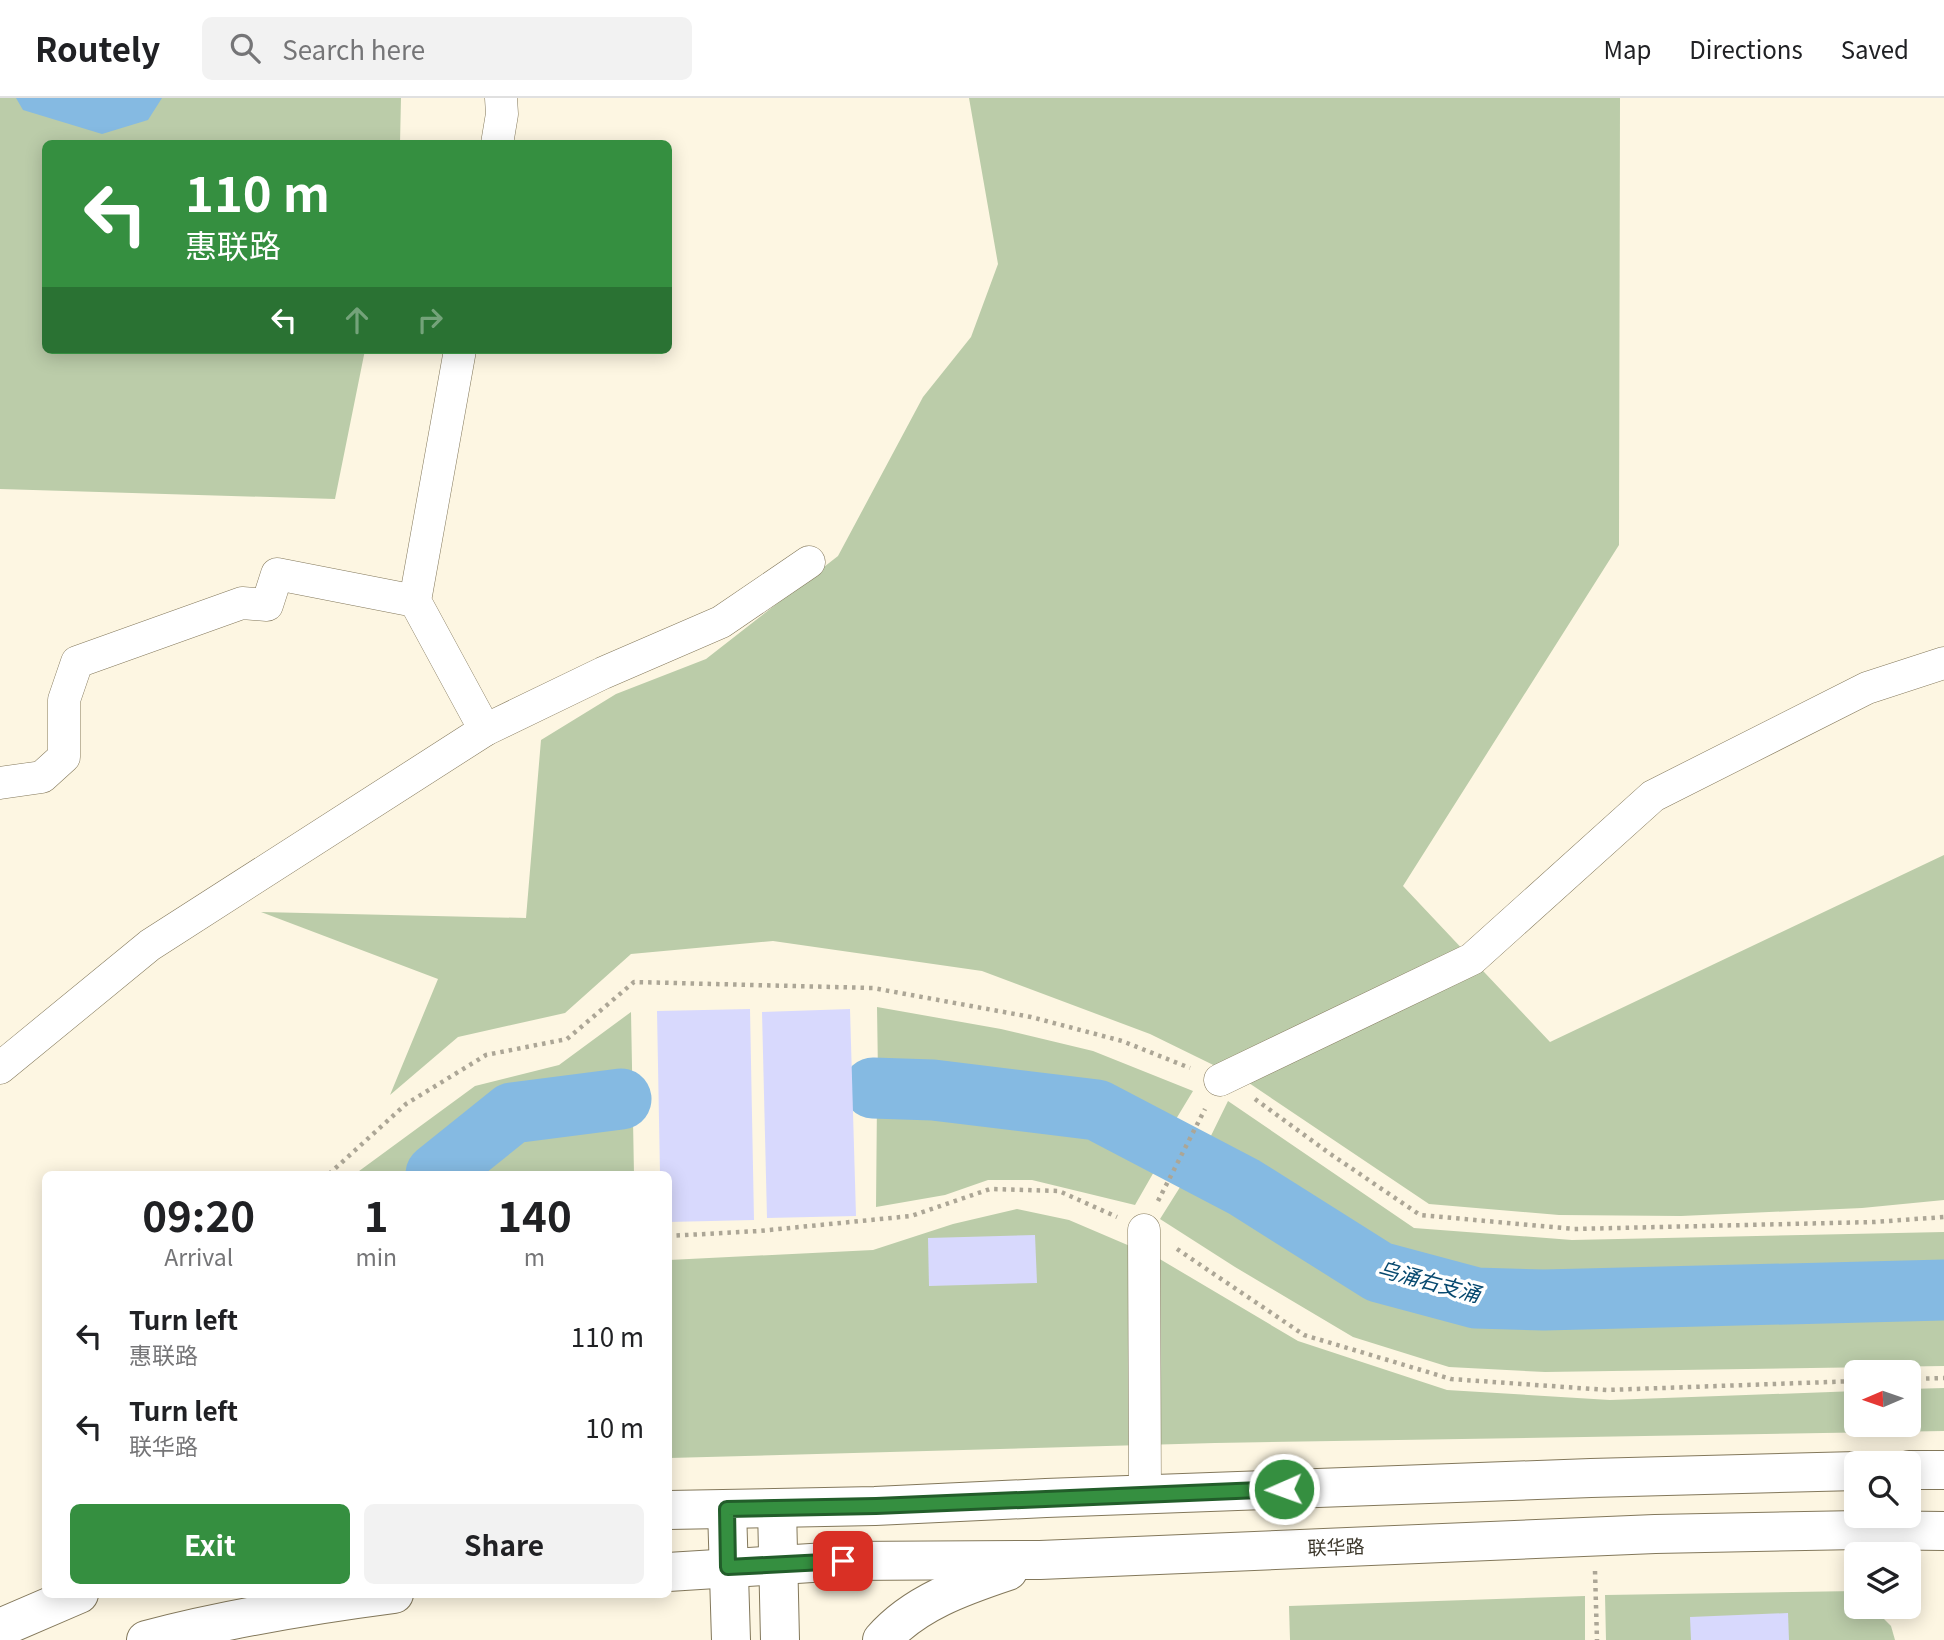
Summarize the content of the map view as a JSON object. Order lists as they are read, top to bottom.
{
  "streets": {
    "street": ["联华路"]
  },
  "water": ["乌涌右支涌"],
  "north": "left",
  "page": {
    "header": "Routely",
    "search": "Search here",
    "nav": ["Map", "Directions", "Saved"],
    "turn": ["110 m", "惠联路"],
    "eta": [
      "09:20",
      "Arrival",
      "1",
      "min",
      "140",
      "m"
    ],
    "list": [
      {
        "name": "Turn left",
        "note": "惠联路",
        "value": "110 m"
      },
      {
        "name": "Turn left",
        "note": "联华路",
        "value": "10 m"
      }
    ],
    "buttons": ["Exit", "Share"]
  }
}
